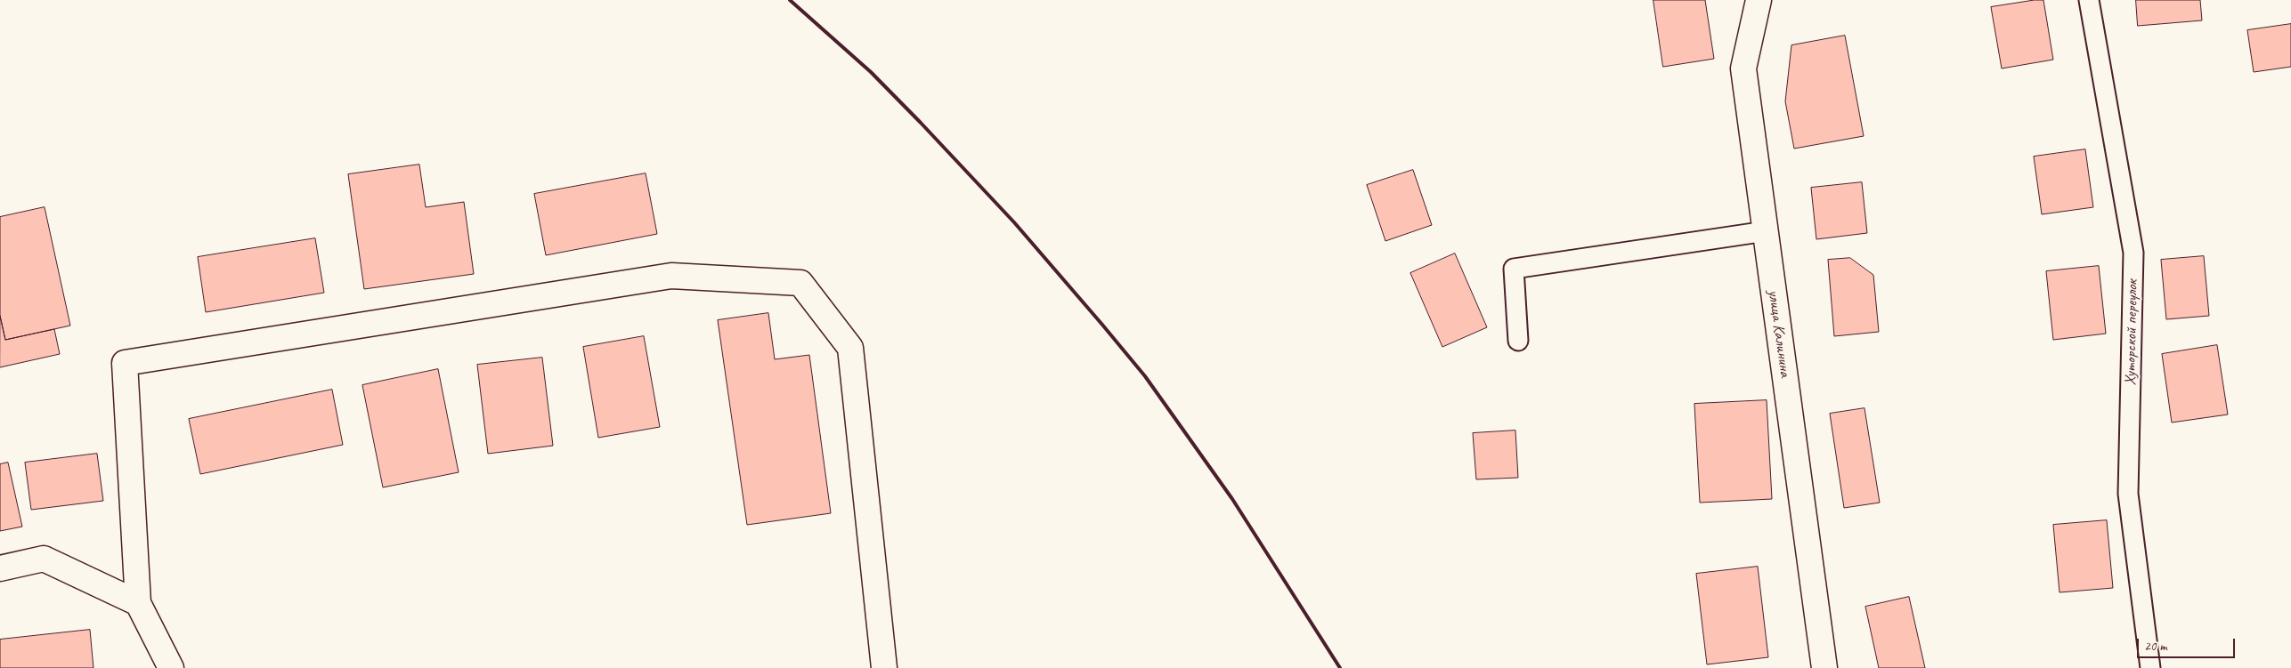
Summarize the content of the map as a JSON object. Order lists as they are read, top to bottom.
{
  "streets": {
    "street": ["улица Калинина"],
    "lane": ["Хуторской переулок"]
  },
  "scale_bar": "20 m"
}
